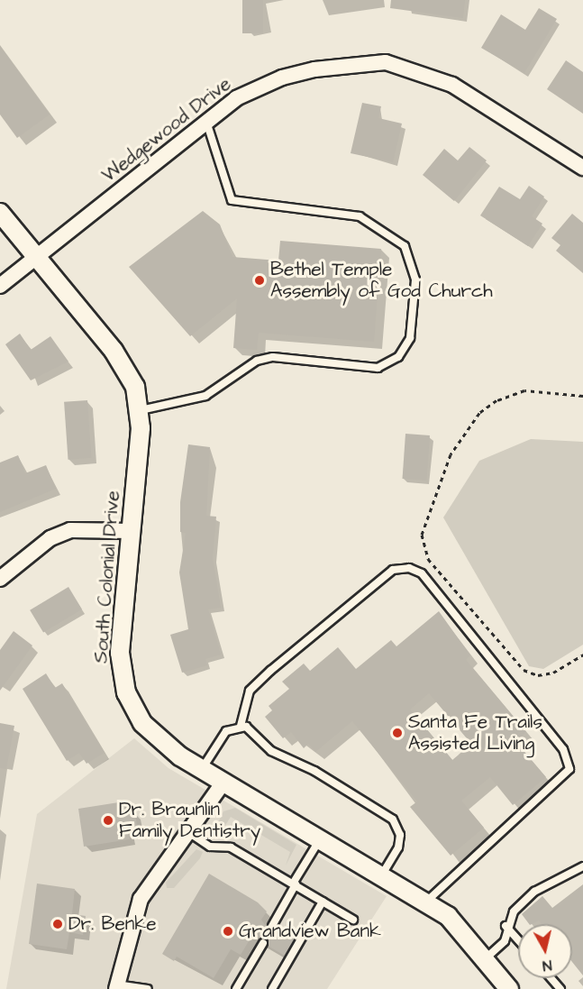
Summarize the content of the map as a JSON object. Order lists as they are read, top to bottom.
{
  "streets": {
    "street": ["Wedgewood Drive", "South Colonial Drive"]
  },
  "crossings": [
    ["Wedgewood Drive", "South Colonial Drive"]
  ],
  "places": [
    "Bethel Temple Assembly of God Church",
    "Santa Fe Trails Assisted Living",
    "Dr. Braunlin Family Dentistry",
    "Dr. Benke",
    "Grandview Bank"
  ],
  "north": "bottom"
}
